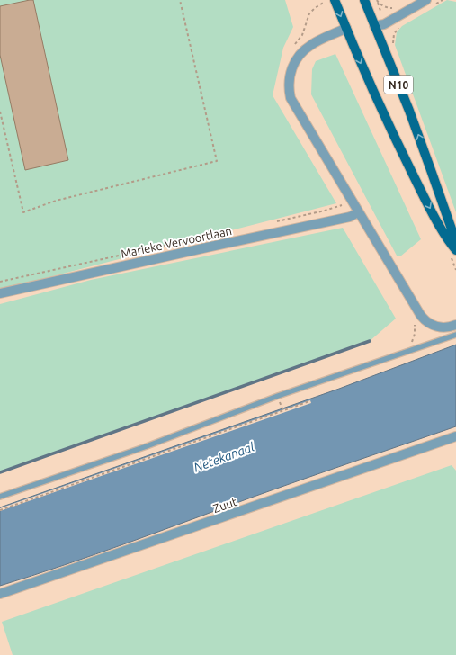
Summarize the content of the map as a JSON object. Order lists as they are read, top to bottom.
{
  "streets": {
    "main road": ["N10"],
    "street": ["Marieke Vervoortlaan", "Zuut"]
  },
  "water": ["Netekanaal"]
}
